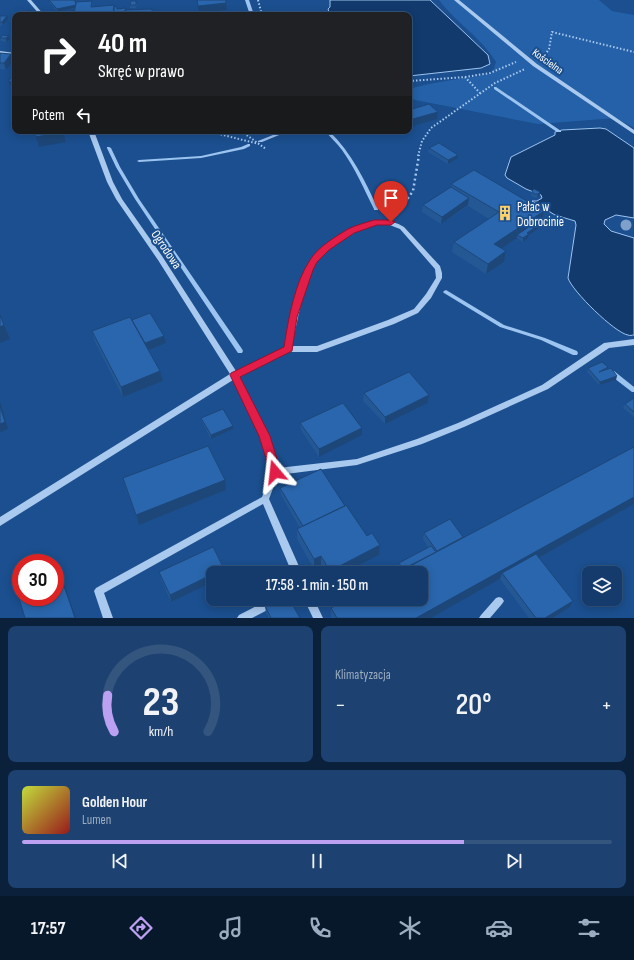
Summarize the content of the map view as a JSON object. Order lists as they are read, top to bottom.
{
  "streets": {
    "street": ["Kościelna", "Ogrodowa"]
  },
  "places": {
    "building": ["Pałac w Dobrocinie"]
  },
  "page": {
    "turn": ["40 m", "Skręć w prawo"],
    "then": "Potem",
    "limit": "30",
    "trip": "17:58 · 1 min · 150 m",
    "tile": "Klimatyzacja",
    "heat": ["−", "20°", "+"],
    "song": ["Golden Hour", "Lumen"],
    "tabs": "17:57",
    "gauge": ["23", "km/h"]
  }
}
